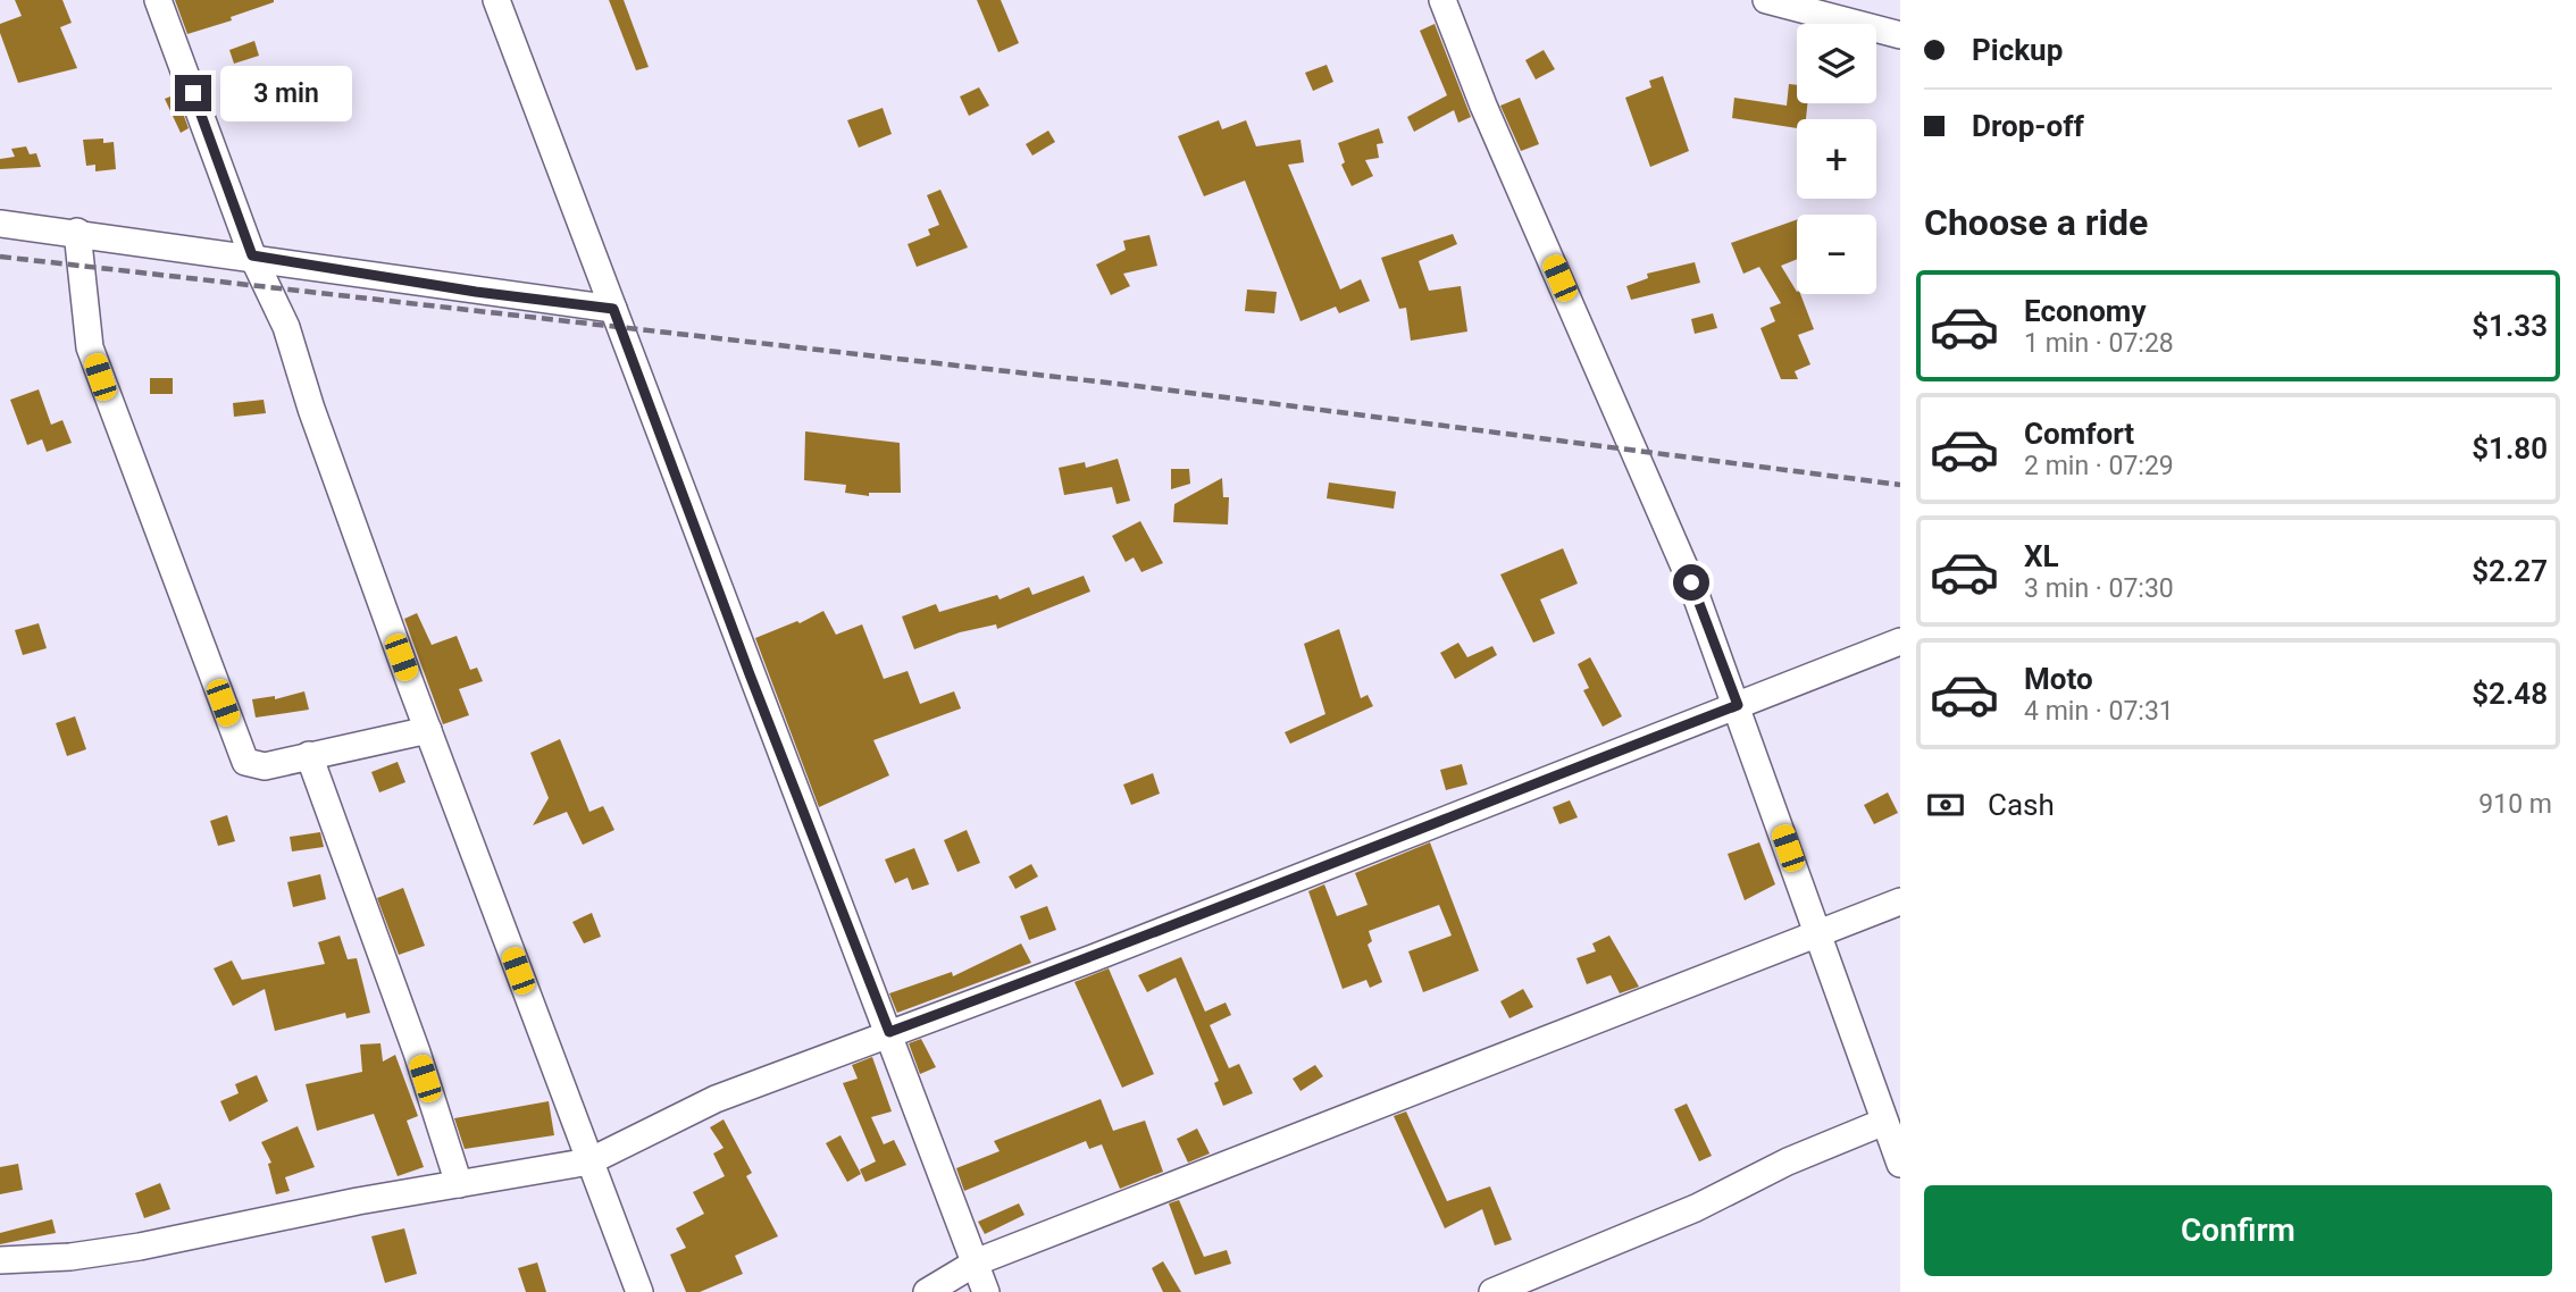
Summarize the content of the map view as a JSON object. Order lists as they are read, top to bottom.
{
  "page": {
    "banner": ["Pickup", "Drop-off"],
    "map_buttons": ["+", "−"],
    "bubble": "3 min",
    "heading": "Choose a ride",
    "list": [
      {
        "name": "Economy",
        "note": "1 min · 07:28",
        "value": "$1.33"
      },
      {
        "name": "Comfort",
        "note": "2 min · 07:29",
        "value": "$1.80"
      },
      {
        "name": "XL",
        "note": "3 min · 07:30",
        "value": "$2.27"
      },
      {
        "name": "Moto",
        "note": "4 min · 07:31",
        "value": "$2.48"
      }
    ],
    "pay": ["Cash", "910 m"],
    "buttons": "Confirm"
  }
}
